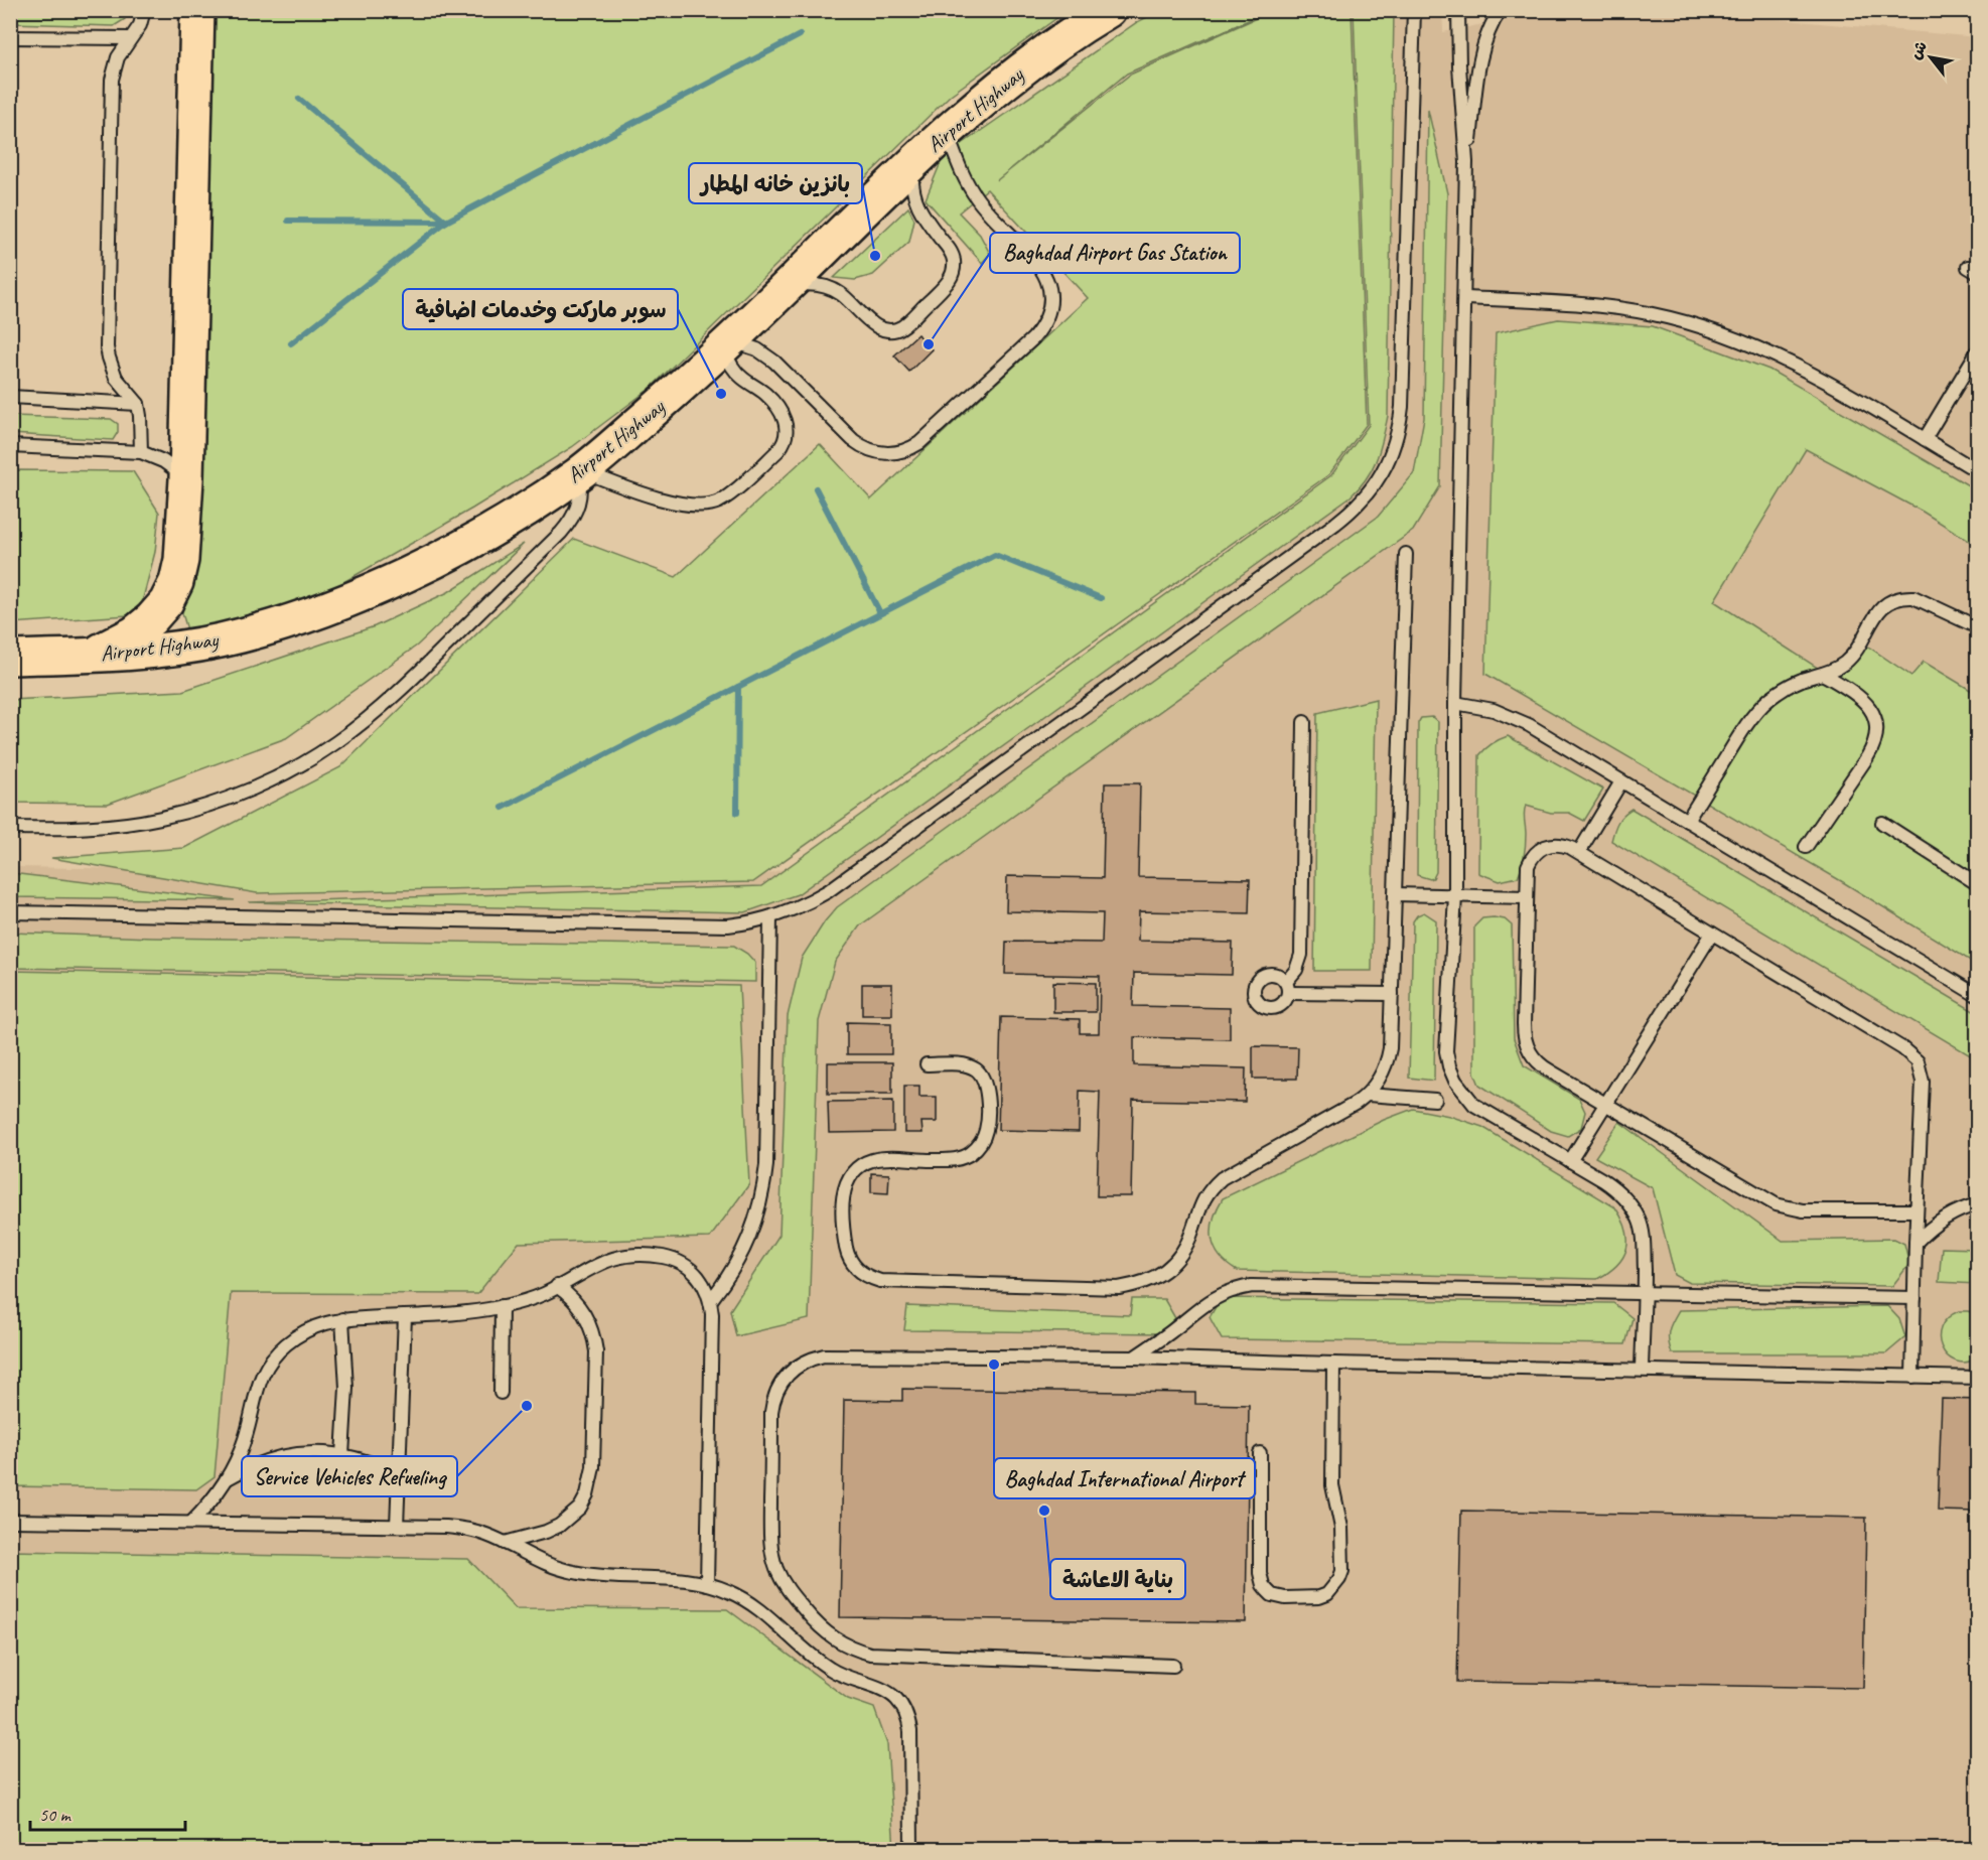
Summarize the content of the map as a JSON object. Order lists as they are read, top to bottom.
{
  "streets": {
    "main road": ["Airport Highway"]
  },
  "places": [
    "بانزين خانه المطار",
    "Baghdad Airport Gas Station",
    "سوبر ماركت وخدمات اضافية",
    "Baghdad International Airport",
    "Service Vehicles Refueling",
    "بناية الاعاشة"
  ],
  "scale_bar": "50 m",
  "north": "top left"
}
